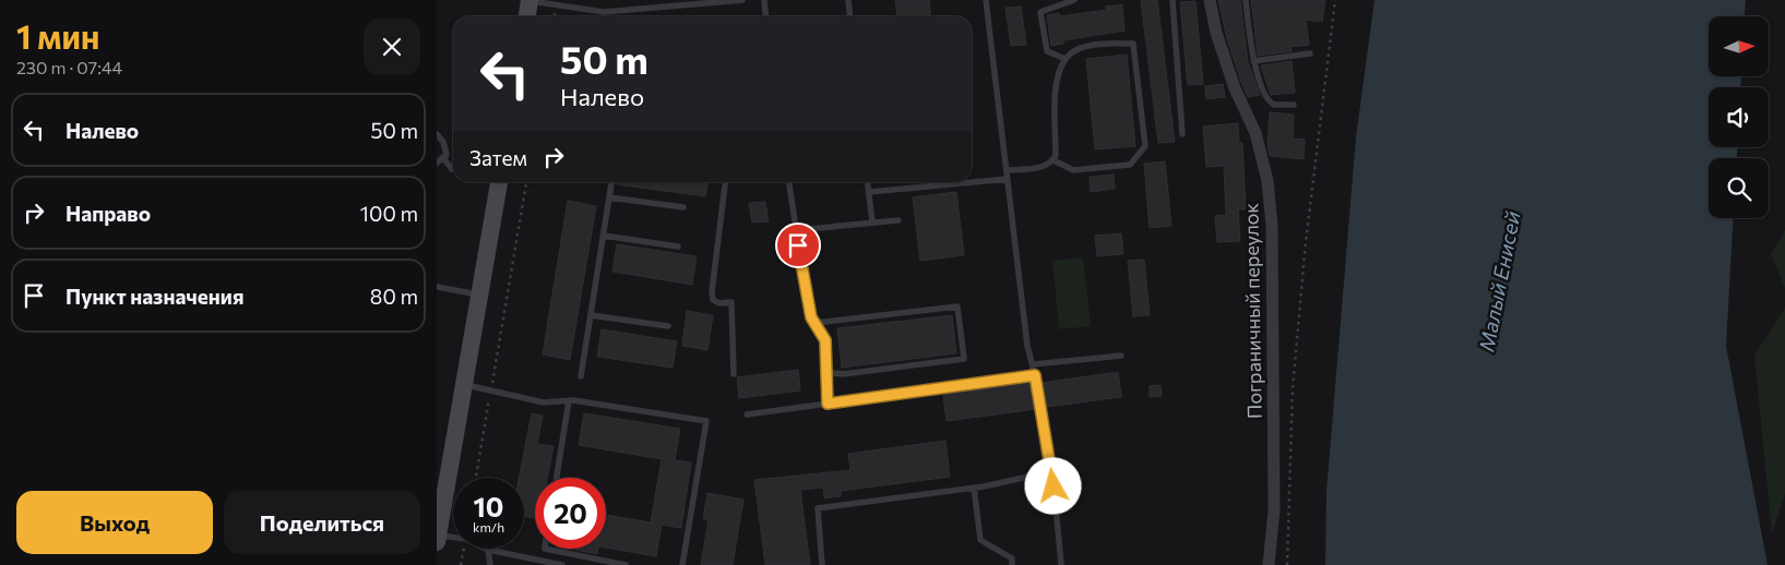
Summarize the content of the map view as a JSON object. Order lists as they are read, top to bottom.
{
  "streets": {
    "street": ["Пограничный переулок"]
  },
  "water": ["Малый Енисей"],
  "north": "right",
  "page": {
    "heading": ["1 мин", "230 m · 07:44"],
    "turn": ["50 m", "Налево"],
    "list": [
      {
        "name": "Налево",
        "value": "50 m"
      },
      {
        "name": "Направо",
        "value": "100 m"
      },
      {
        "name": "Пункт назначения",
        "value": "80 m"
      }
    ],
    "then": "Затем",
    "speed": "10 km/h",
    "limit": "20",
    "buttons": ["Выход", "Поделиться"]
  }
}
